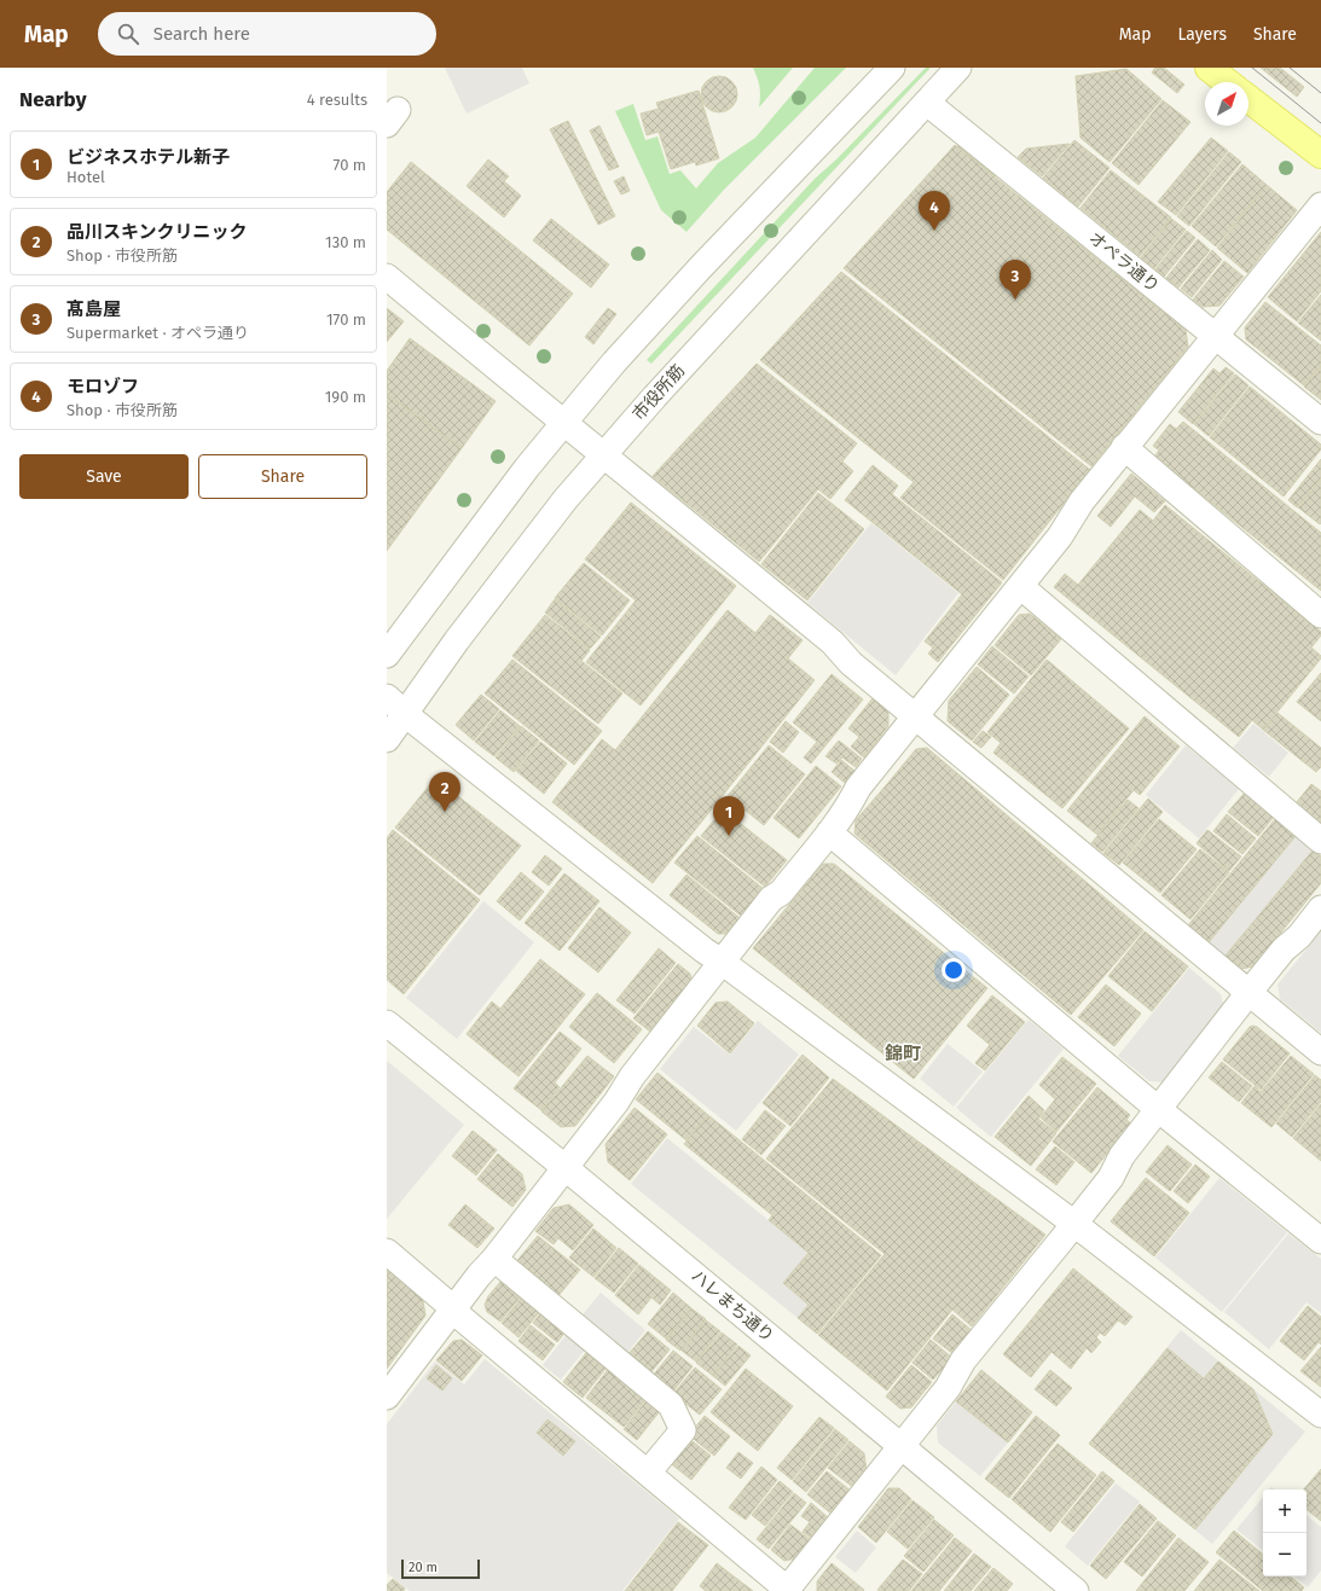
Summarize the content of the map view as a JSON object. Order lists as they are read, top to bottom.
{
  "streets": {
    "street": ["オペラ通り", "市役所筋", "ハレまち通り"]
  },
  "crossings": [
    ["オペラ通り", "市役所筋"]
  ],
  "districts": ["錦町"],
  "scale_bar": "20 m",
  "north": "top right",
  "page": {
    "header": "Map",
    "search": "Search here",
    "nav": ["Map", "Layers", "Share"],
    "heading": ["Nearby", "4 results"],
    "list": [
      {
        "mark": "1",
        "name": "ビジネスホテル新子",
        "note": "Hotel",
        "value": "70 m"
      },
      {
        "mark": "2",
        "name": "品川スキンクリニック",
        "note": "Shop · 市役所筋",
        "value": "130 m"
      },
      {
        "mark": "3",
        "name": "髙島屋",
        "note": "Supermarket · オペラ通り",
        "value": "170 m"
      },
      {
        "mark": "4",
        "name": "モロゾフ",
        "note": "Shop · 市役所筋",
        "value": "190 m"
      }
    ],
    "pins": [
      "4",
      "3",
      "2",
      "1"
    ],
    "buttons": ["Save", "Share"],
    "map_buttons": ["+", "−"],
    "scale": "20 m"
  }
}
